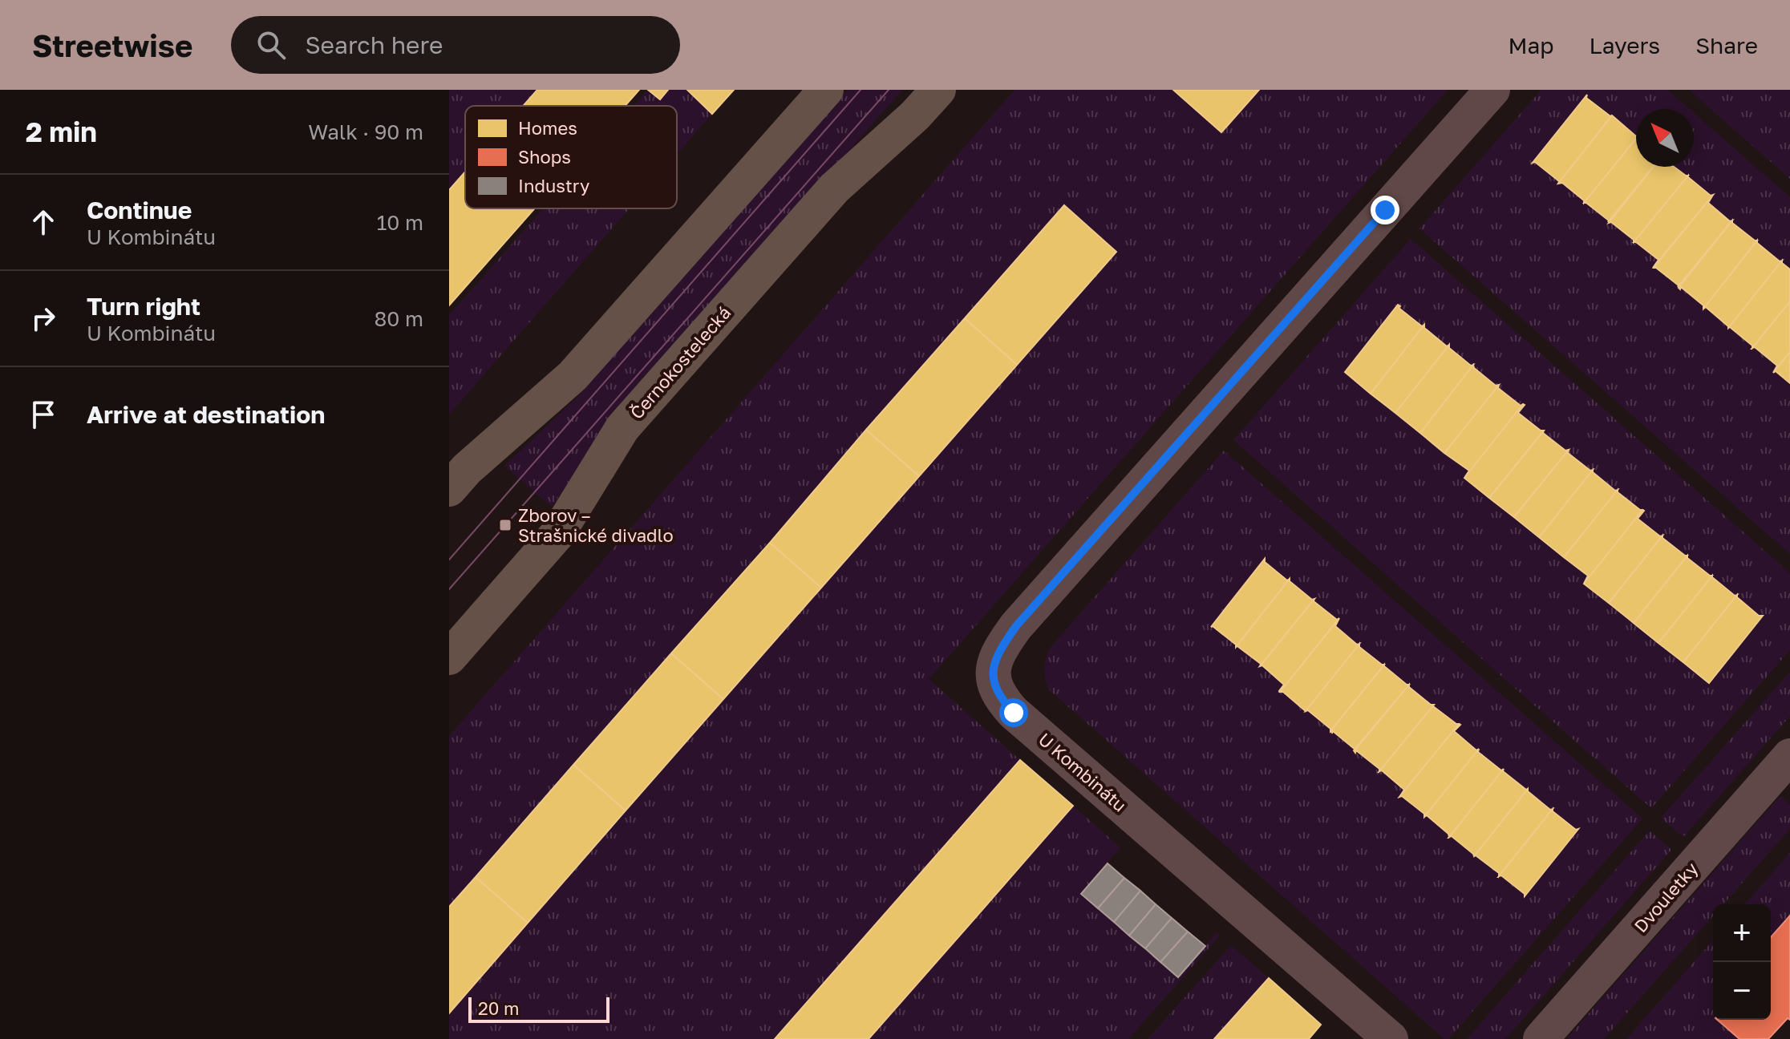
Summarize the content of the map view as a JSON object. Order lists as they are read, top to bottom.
{
  "streets": {
    "main road": ["Černokostelecká"],
    "street": ["U Kombinátu", "Dvouletky"]
  },
  "places": {
    "transit": ["Zborov – Strašnické divadlo"]
  },
  "legend": ["Homes", "Shops", "Industry"],
  "scale_bar": "20 m",
  "north": "top left",
  "page": {
    "header": "Streetwise",
    "search": "Search here",
    "nav": ["Map", "Layers", "Share"],
    "heading": ["2 min", "Walk · 90 m"],
    "list": [
      ["Continue", "U Kombinátu", "10 m"],
      ["Turn right", "U Kombinátu", "80 m"],
      "Arrive at destination"
    ],
    "map_buttons": ["+", "−"],
    "scale": "20 m"
  }
}
